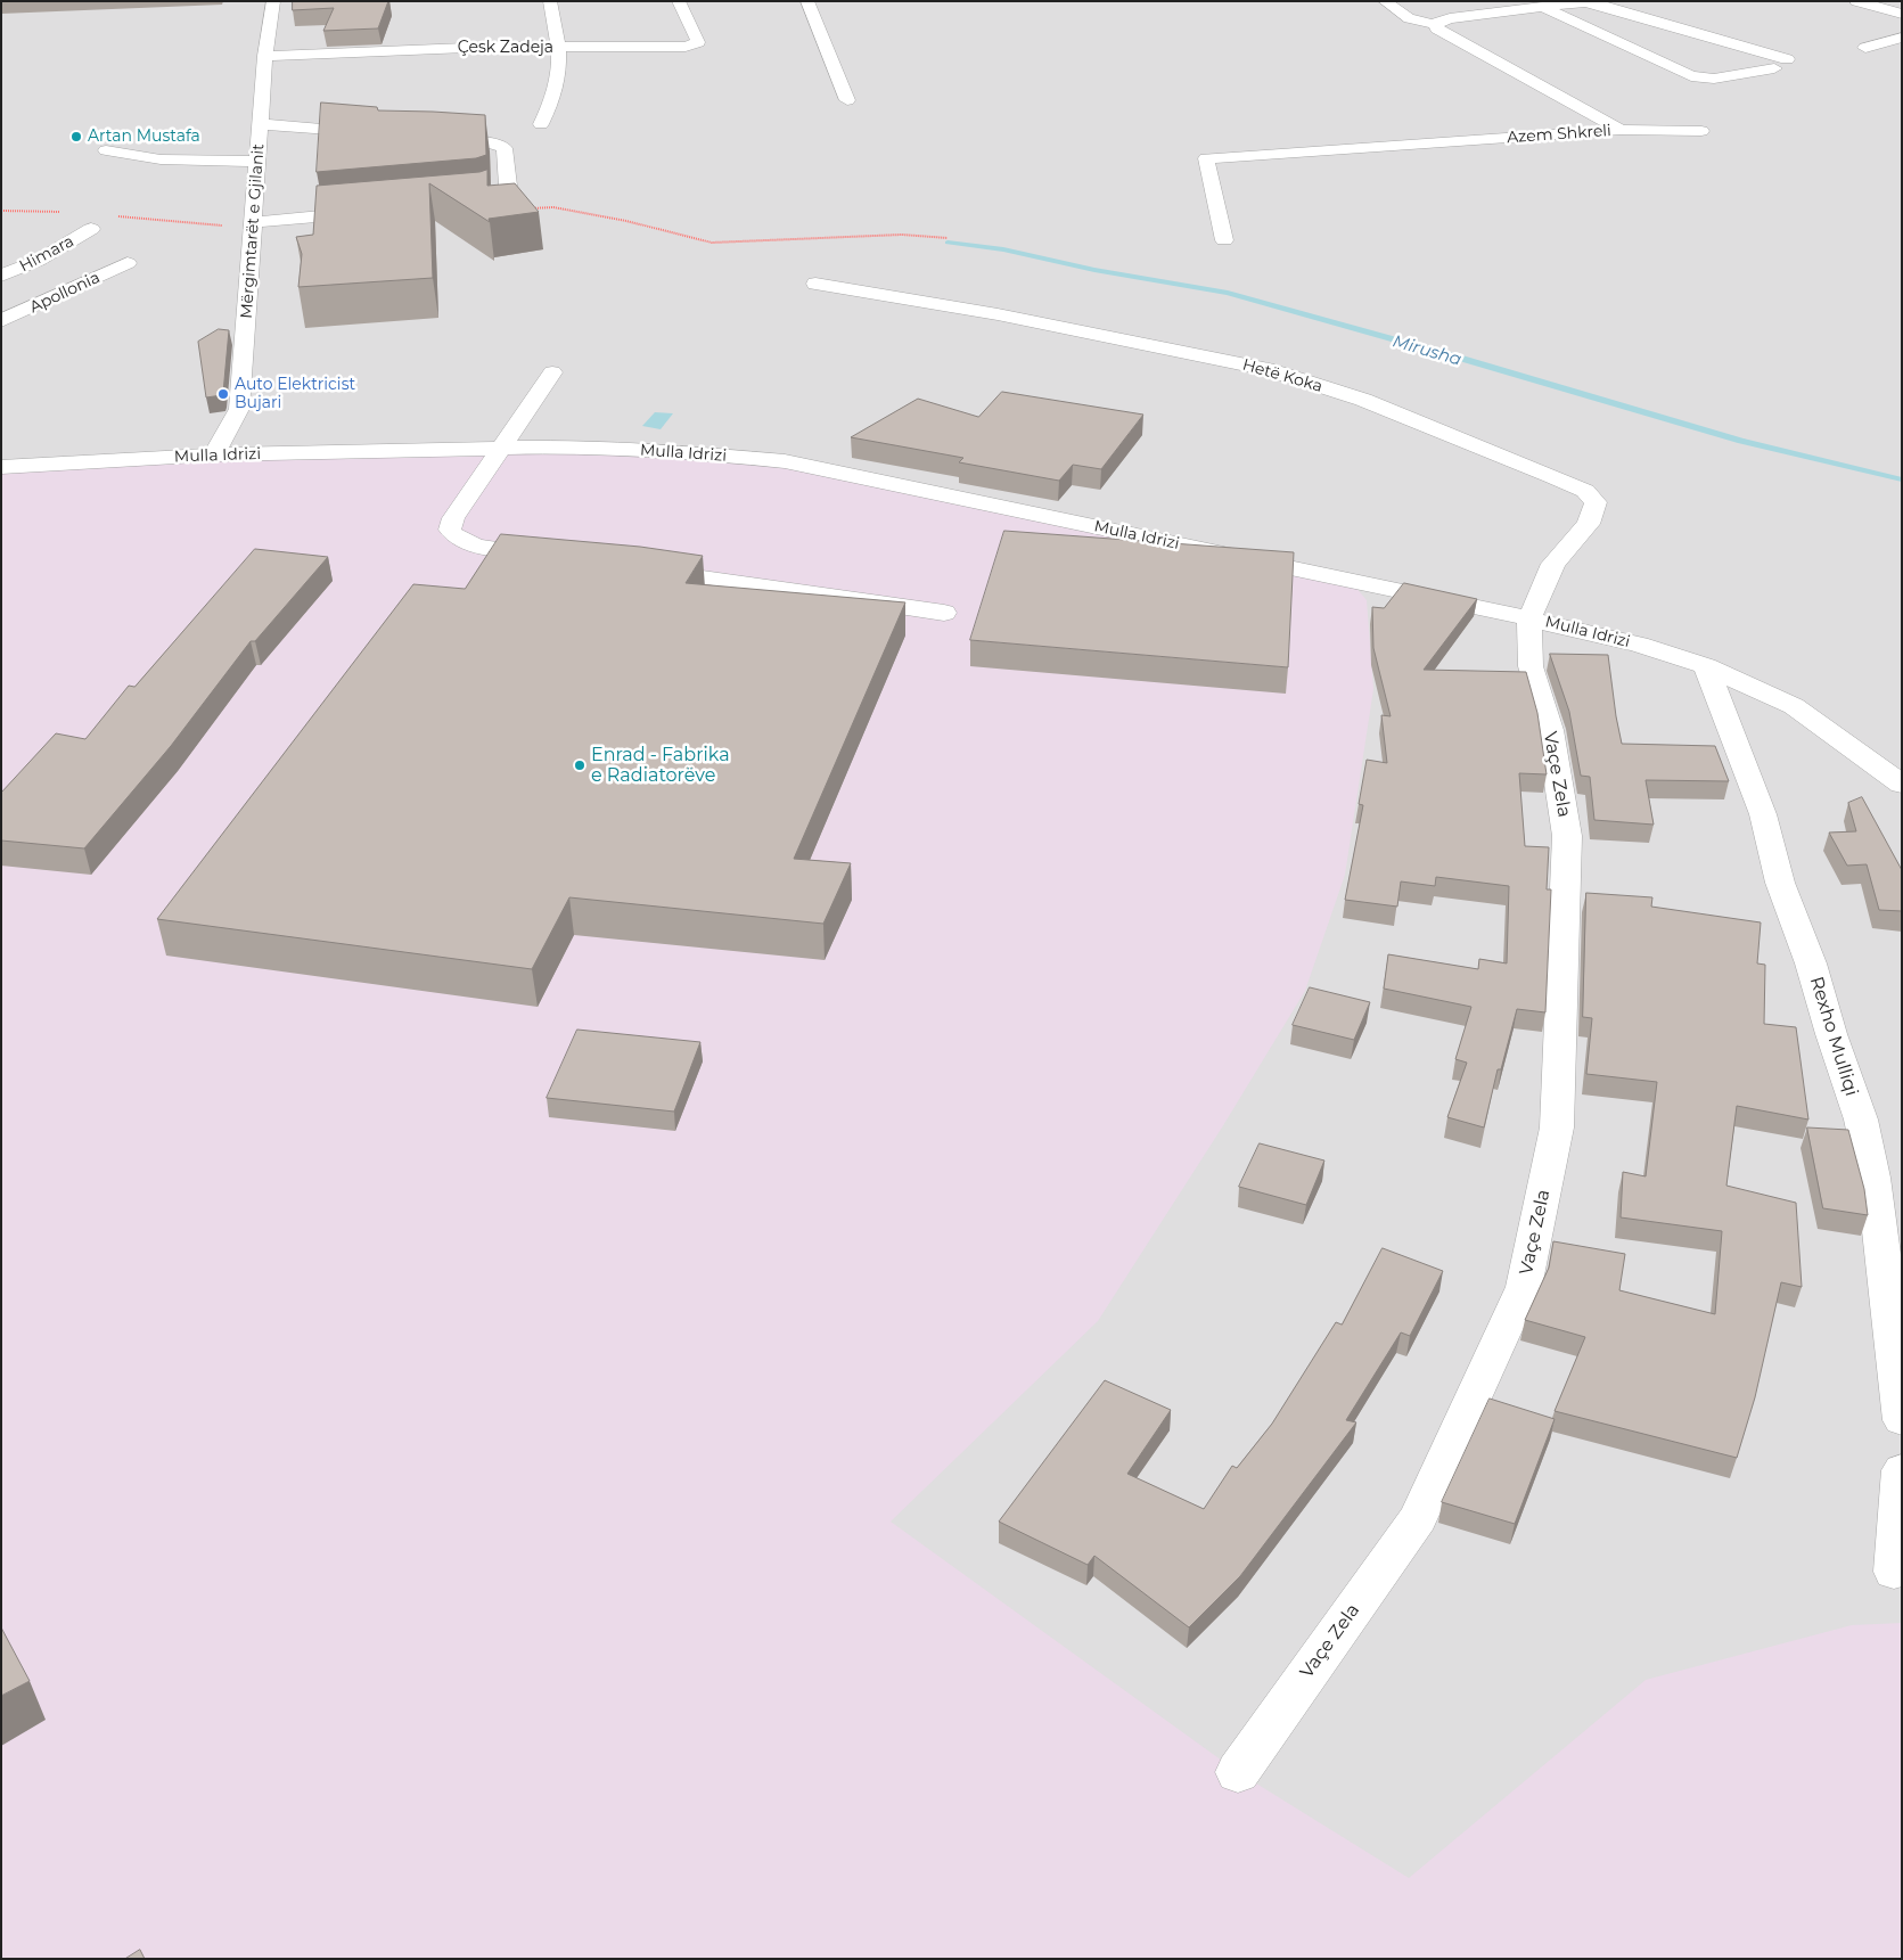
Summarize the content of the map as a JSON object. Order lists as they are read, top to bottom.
{
  "streets": {
    "street": [
      "Çesk Zadeja",
      "Azem Shkreli",
      "Mërgimtarët e Gjilanit",
      "Himara",
      "Apollonia",
      "Hetë Koka",
      "Mulla Idrizi",
      "Vaçe Zela",
      "Rexho Mulliqi"
    ]
  },
  "crossings": [
    ["Çesk Zadeja", "Mërgimtarët e Gjilanit"],
    ["Mërgimtarët e Gjilanit", "Mulla Idrizi"],
    ["Hetë Koka", "Mulla Idrizi"],
    ["Hetë Koka", "Vaçe Zela"],
    ["Mulla Idrizi", "Vaçe Zela"],
    ["Mulla Idrizi", "Rexho Mulliqi"]
  ],
  "water": ["Mirusha"],
  "places": ["Artan Mustafa", "Auto Elektricist Bujari", "Enrad - Fabrika e Radiatorëve"]
}
